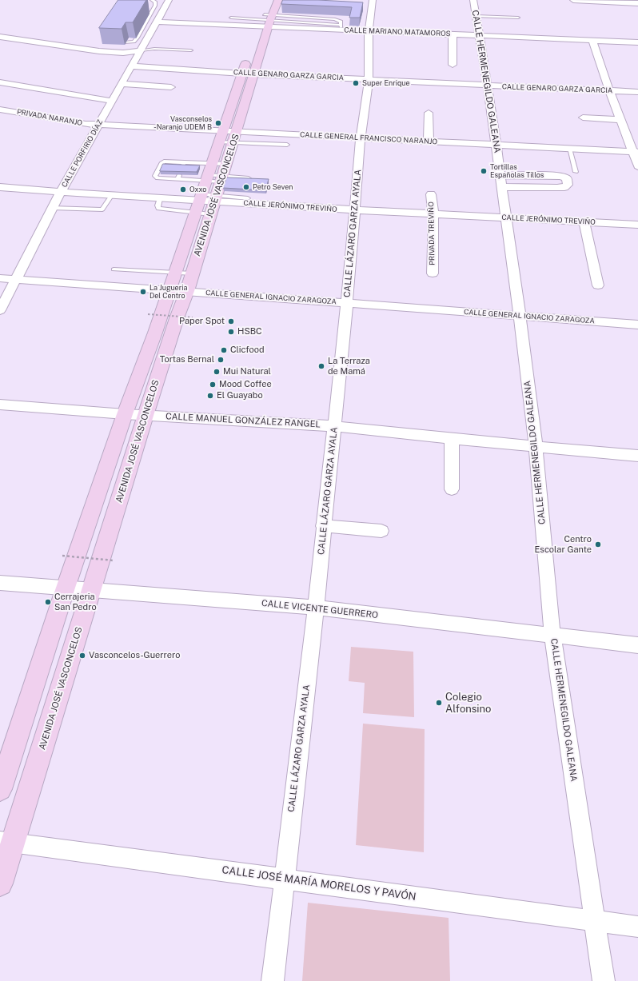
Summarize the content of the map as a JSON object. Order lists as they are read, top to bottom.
{
  "streets": {
    "main road": ["AVENIDA JOSÉ VASCONCELOS"],
    "street": [
      "CALLE MARIANO MATAMOROS",
      "CALLE GENARO GARZA GARCIA",
      "CALLE HERMENEGILDO GALEANA",
      "PRIVADA NARANJO",
      "CALLE GENERAL FRANCISCO NARANJO",
      "CALLE PORFIRIO DÍAZ",
      "CALLE JERÓNIMO TREVIÑO",
      "CALLE LÁZARO GARZA AYALA",
      "PRIVADA TREVIÑO",
      "CALLE GENERAL IGNACIO ZARAGOZA",
      "CALLE MANUEL GONZÁLEZ RANGEL",
      "CALLE VICENTE GUERRERO",
      "CALLE JOSÉ MARÍA MORELOS Y PAVÓN"
    ]
  },
  "crossings": [
    ["CALLE MARIANO MATAMOROS", "CALLE HERMENEGILDO GALEANA"],
    ["CALLE MARIANO MATAMOROS", "CALLE PORFIRIO DÍAZ"],
    ["CALLE MARIANO MATAMOROS", "AVENIDA JOSÉ VASCONCELOS"],
    ["CALLE MARIANO MATAMOROS", "CALLE LÁZARO GARZA AYALA"],
    ["CALLE GENARO GARZA GARCIA", "CALLE HERMENEGILDO GALEANA"],
    ["CALLE GENARO GARZA GARCIA", "CALLE PORFIRIO DÍAZ"],
    ["CALLE GENARO GARZA GARCIA", "AVENIDA JOSÉ VASCONCELOS"],
    ["CALLE GENARO GARZA GARCIA", "CALLE LÁZARO GARZA AYALA"],
    ["CALLE HERMENEGILDO GALEANA", "CALLE GENERAL FRANCISCO NARANJO"],
    ["CALLE HERMENEGILDO GALEANA", "CALLE JERÓNIMO TREVIÑO"],
    ["CALLE HERMENEGILDO GALEANA", "CALLE GENERAL IGNACIO ZARAGOZA"],
    ["CALLE HERMENEGILDO GALEANA", "CALLE MANUEL GONZÁLEZ RANGEL"],
    ["CALLE HERMENEGILDO GALEANA", "CALLE VICENTE GUERRERO"],
    ["CALLE HERMENEGILDO GALEANA", "CALLE JOSÉ MARÍA MORELOS Y PAVÓN"],
    ["PRIVADA NARANJO", "CALLE PORFIRIO DÍAZ"],
    ["CALLE GENERAL FRANCISCO NARANJO", "AVENIDA JOSÉ VASCONCELOS"],
    ["CALLE GENERAL FRANCISCO NARANJO", "CALLE LÁZARO GARZA AYALA"],
    ["CALLE PORFIRIO DÍAZ", "CALLE JERÓNIMO TREVIÑO"],
    ["CALLE PORFIRIO DÍAZ", "CALLE GENERAL IGNACIO ZARAGOZA"],
    ["AVENIDA JOSÉ VASCONCELOS", "CALLE JERÓNIMO TREVIÑO"],
    ["AVENIDA JOSÉ VASCONCELOS", "CALLE GENERAL IGNACIO ZARAGOZA"],
    ["AVENIDA JOSÉ VASCONCELOS", "CALLE MANUEL GONZÁLEZ RANGEL"],
    ["AVENIDA JOSÉ VASCONCELOS", "CALLE VICENTE GUERRERO"],
    ["AVENIDA JOSÉ VASCONCELOS", "CALLE JOSÉ MARÍA MORELOS Y PAVÓN"],
    ["CALLE JERÓNIMO TREVIÑO", "CALLE LÁZARO GARZA AYALA"],
    ["CALLE JERÓNIMO TREVIÑO", "PRIVADA TREVIÑO"],
    ["CALLE LÁZARO GARZA AYALA", "CALLE GENERAL IGNACIO ZARAGOZA"],
    ["CALLE LÁZARO GARZA AYALA", "CALLE MANUEL GONZÁLEZ RANGEL"],
    ["CALLE LÁZARO GARZA AYALA", "CALLE VICENTE GUERRERO"],
    ["CALLE LÁZARO GARZA AYALA", "CALLE JOSÉ MARÍA MORELOS Y PAVÓN"]
  ],
  "places": [
    "Super Enrique",
    "Vasconselos -Naranjo UDEM B",
    "Tortillas Españolas Tillos",
    "Petro Seven",
    "Oxxo",
    "La Jugueria Del Centro",
    "Paper Spot",
    "HSBC",
    "Clicfood",
    "Tortas Bernal",
    "La Terraza de Mamá",
    "Mui Natural",
    "Mood Coffee",
    "El Guayabo",
    "Centro Escolar Gante",
    "Cerrajeria San Pedro",
    "Vasconcelos-Guerrero",
    "Colegio Alfonsino"
  ]
}
